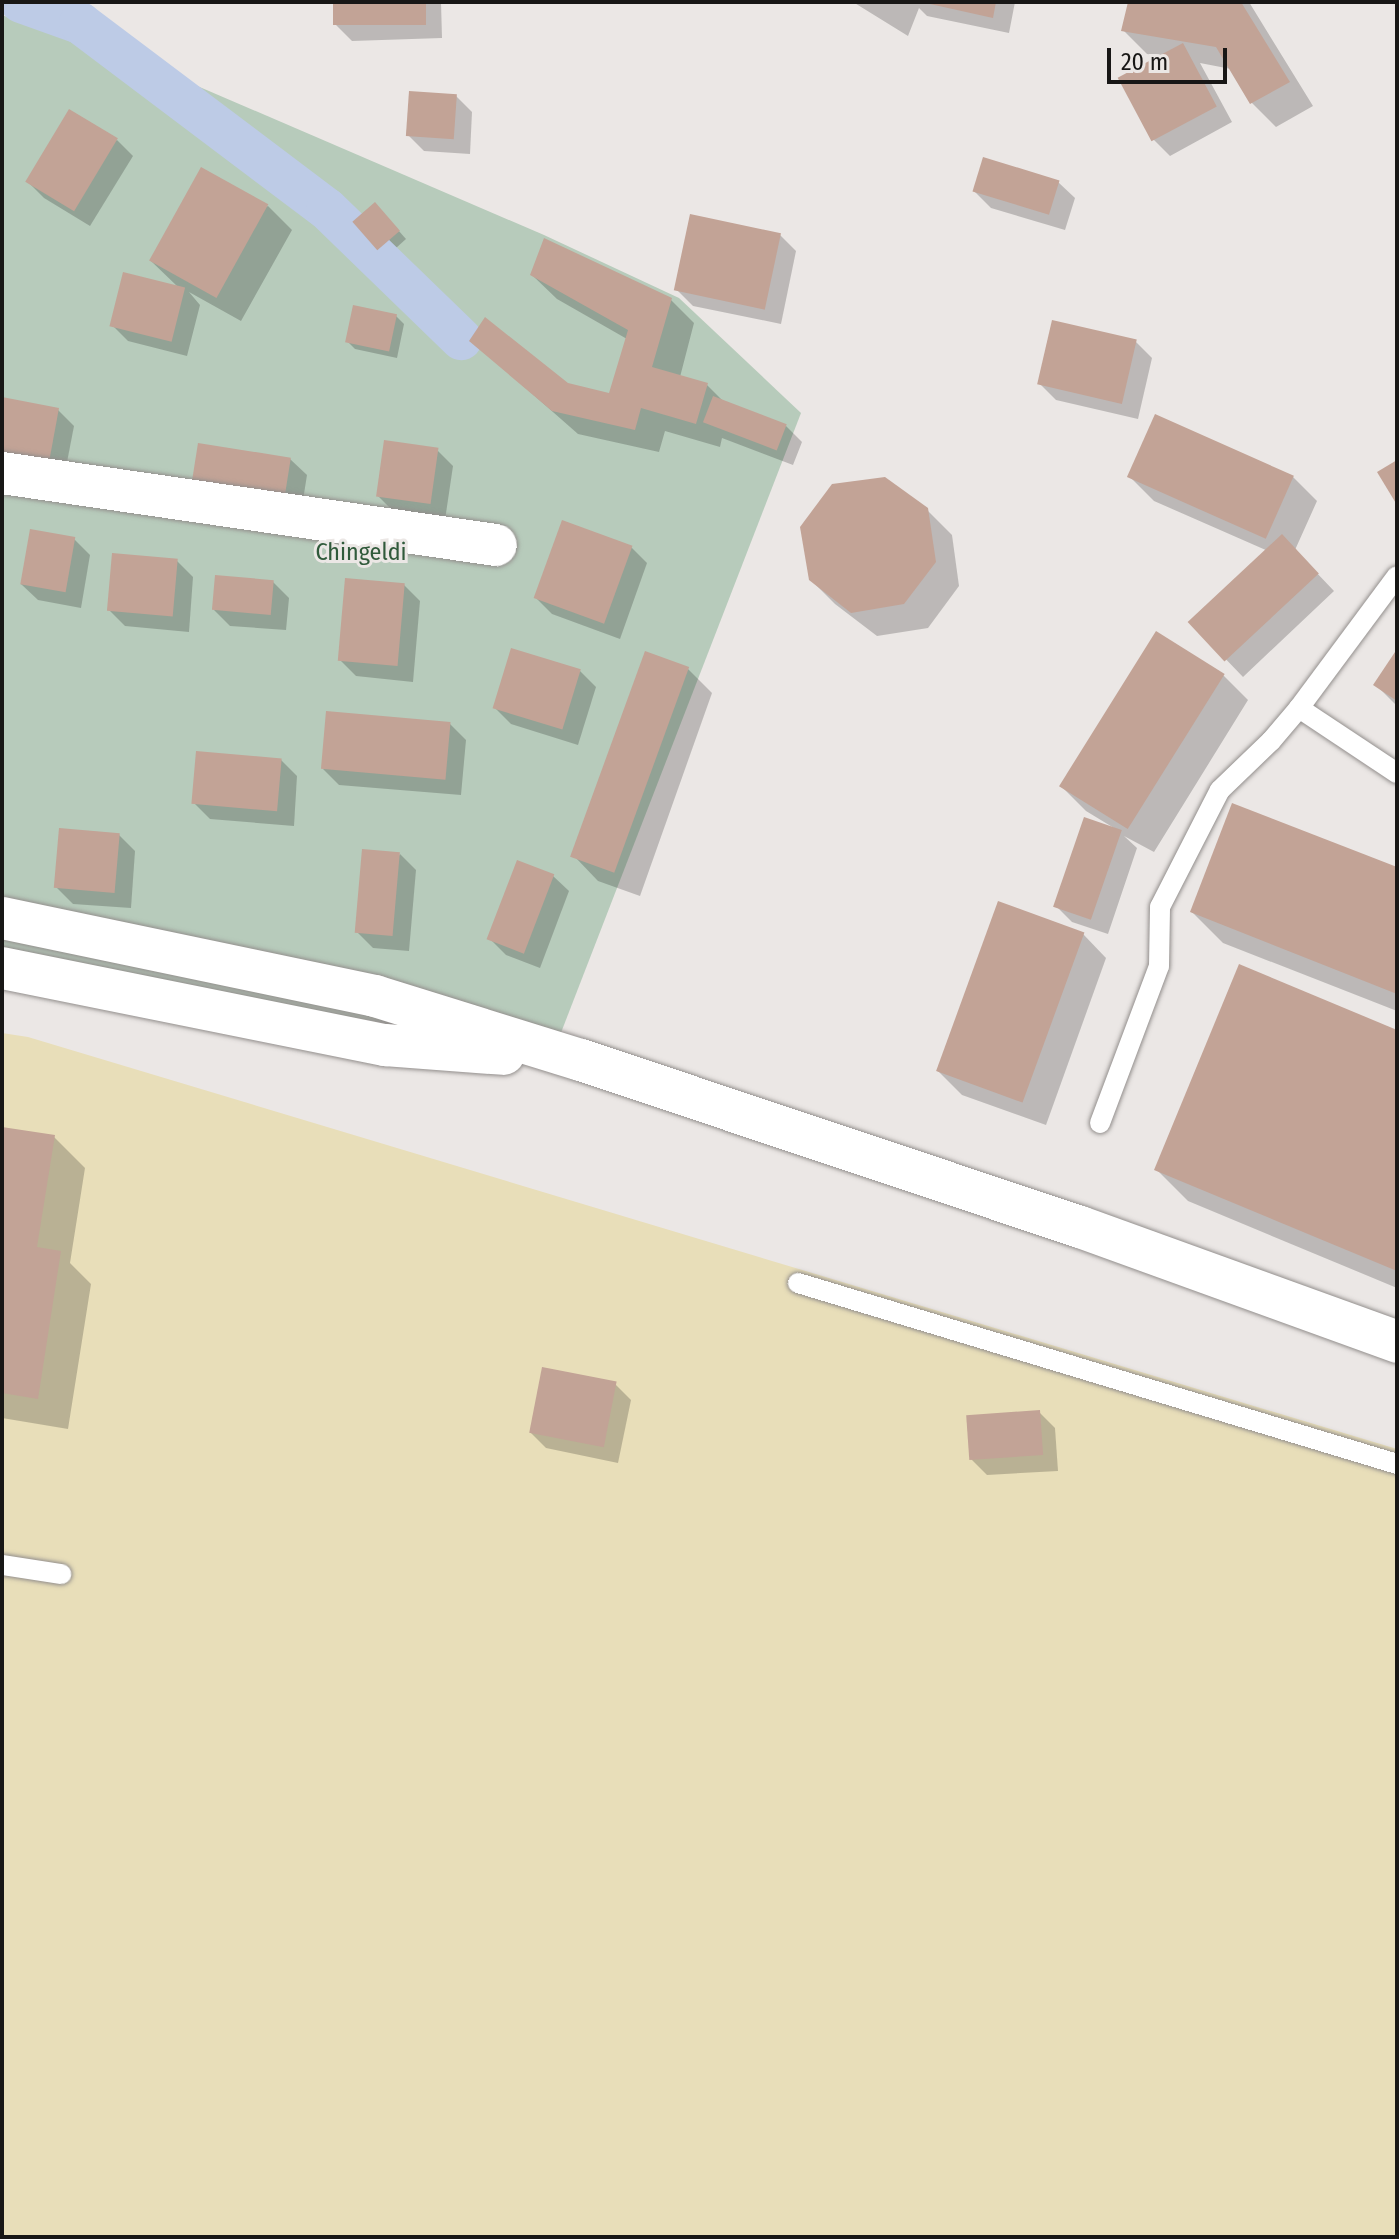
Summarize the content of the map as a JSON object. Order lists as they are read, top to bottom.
{
  "parks": ["Chingeldi"],
  "scale_bar": "20 m"
}
